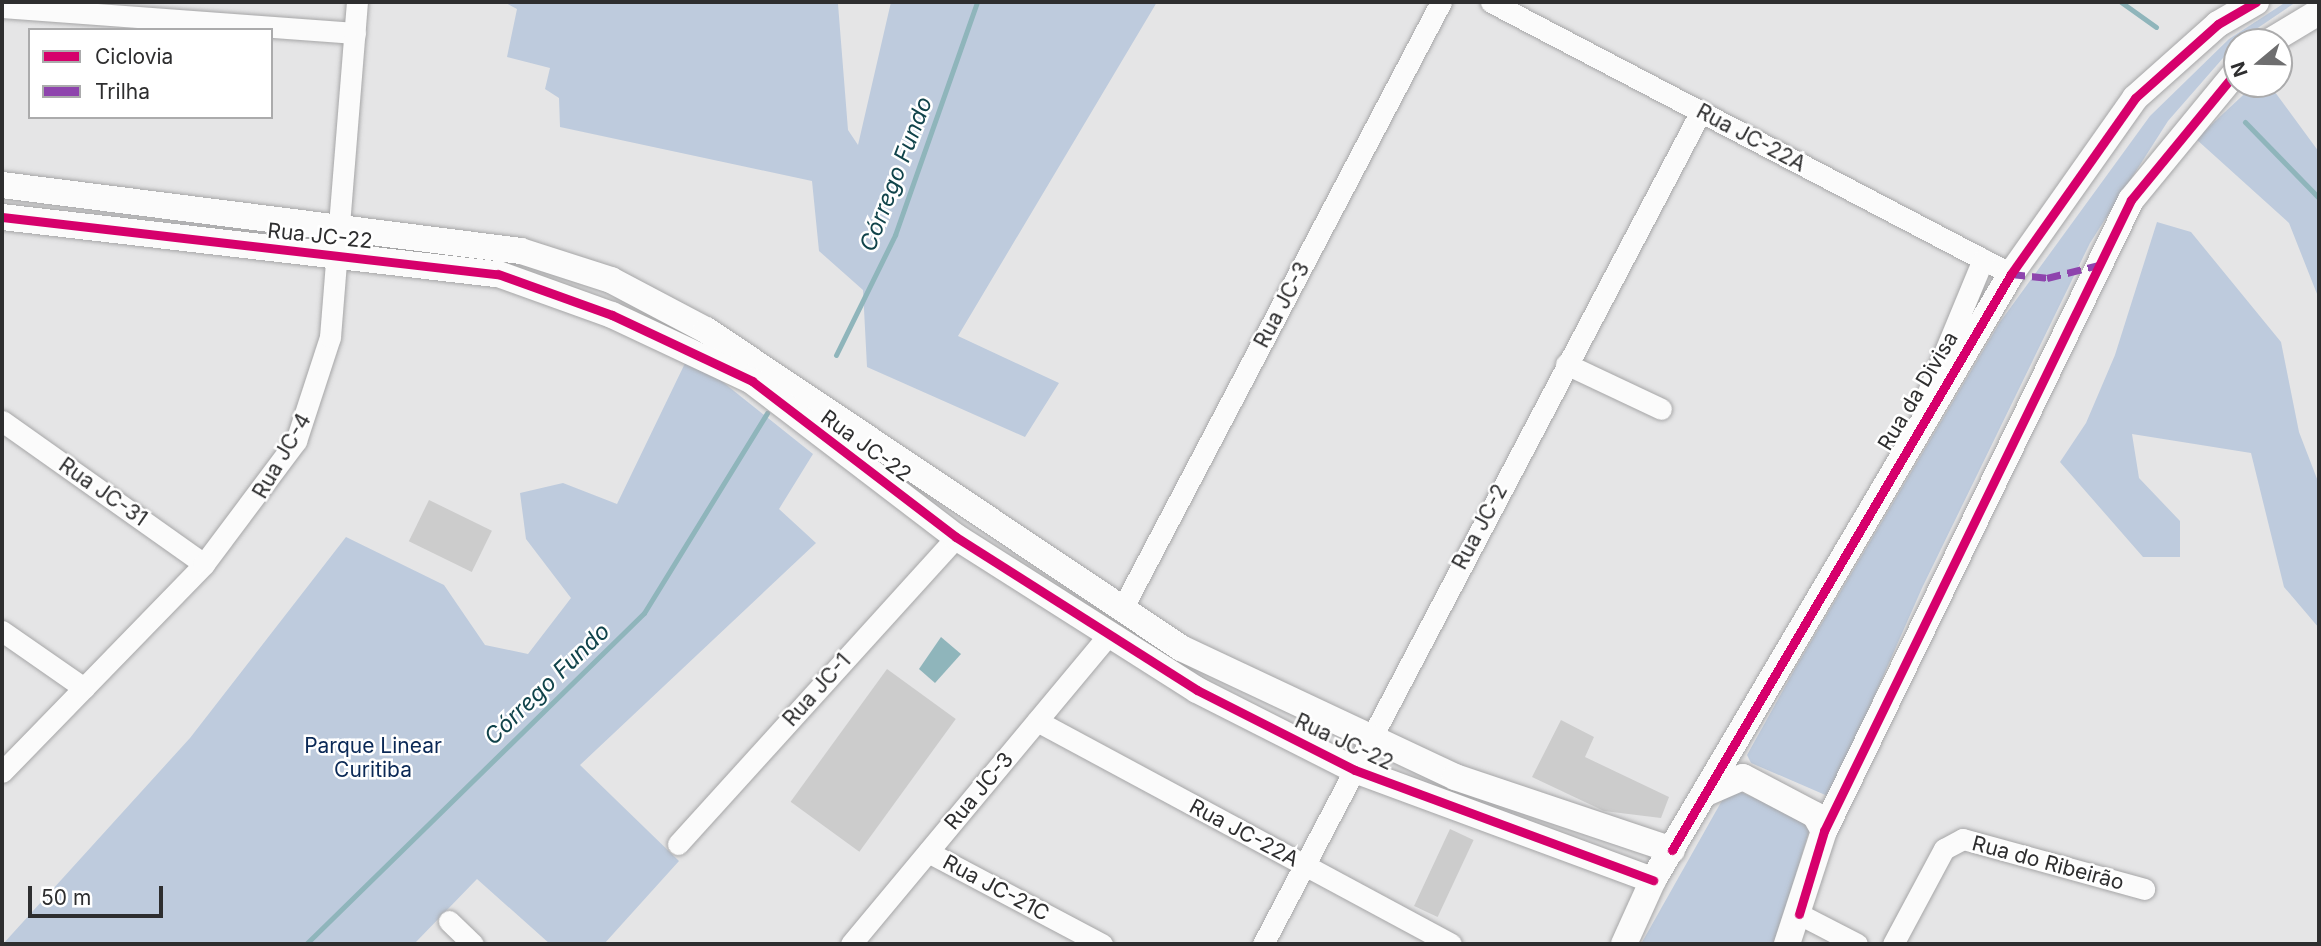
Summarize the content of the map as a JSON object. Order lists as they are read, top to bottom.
{
  "streets": {
    "main road": ["Rua JC-22", "Rua da Divisa"],
    "street": [
      "Rua JC-22A",
      "Rua JC-3",
      "Rua JC-4",
      "Rua JC-31",
      "Rua JC-2",
      "Rua JC-1",
      "Rua do Ribeirão",
      "Rua JC-21C"
    ]
  },
  "crossings": [
    ["Rua JC-22A", "Rua JC-3"],
    ["Rua JC-22A", "Rua da Divisa"],
    ["Rua JC-22A", "Rua JC-2"],
    ["Rua JC-22", "Rua JC-3"],
    ["Rua JC-22", "Rua da Divisa"],
    ["Rua JC-22", "Rua JC-4"],
    ["Rua JC-22", "Rua JC-2"],
    ["Rua JC-22", "Rua JC-1"],
    ["Rua JC-3", "Rua JC-21C"],
    ["Rua JC-4", "Rua JC-31"]
  ],
  "water": ["Córrego Fundo"],
  "parks": ["Parque Linear Curitiba"],
  "legend": ["Ciclovia", "Trilha"],
  "scale_bar": "50 m",
  "north": "left"
}
